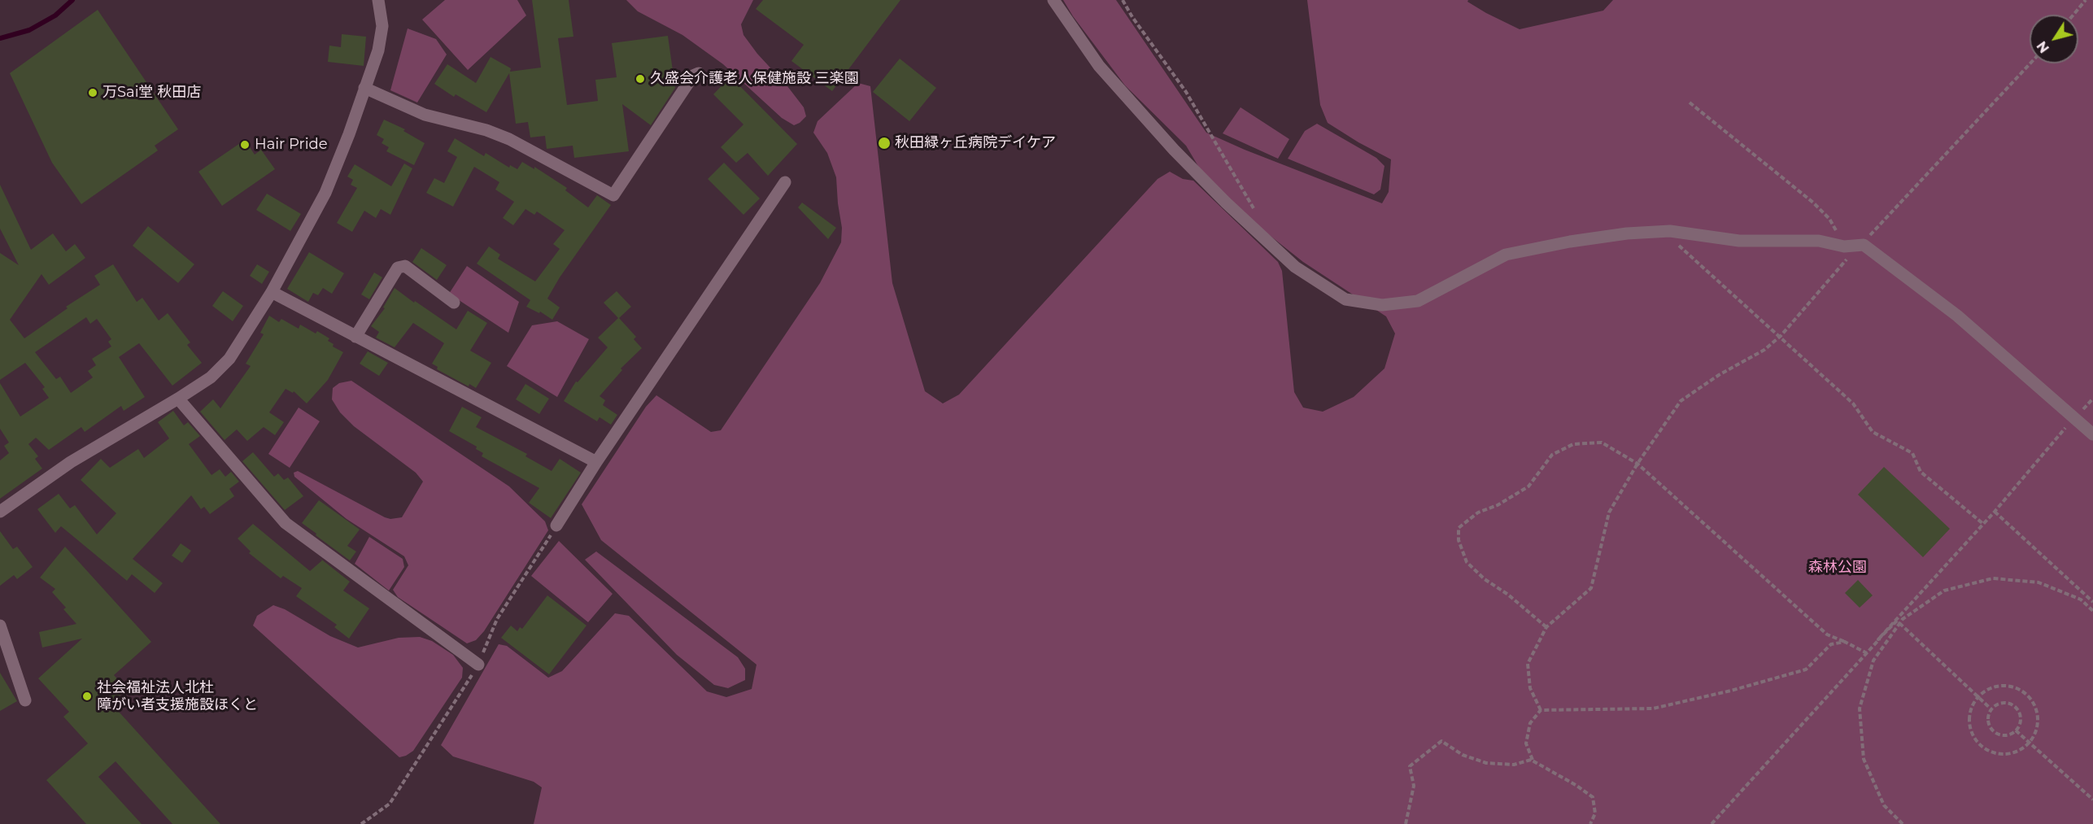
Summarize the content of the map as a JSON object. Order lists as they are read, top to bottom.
{
  "parks": ["森林公園"],
  "places": [
    "久盛会介護老人保健施設 三楽園",
    "万Sai堂 秋田店",
    "秋田緑ヶ丘病院デイケア",
    "Hair Pride",
    "社会福祉法人北杜 障がい者支援施設ほくと"
  ],
  "north": "bottom left"
}
